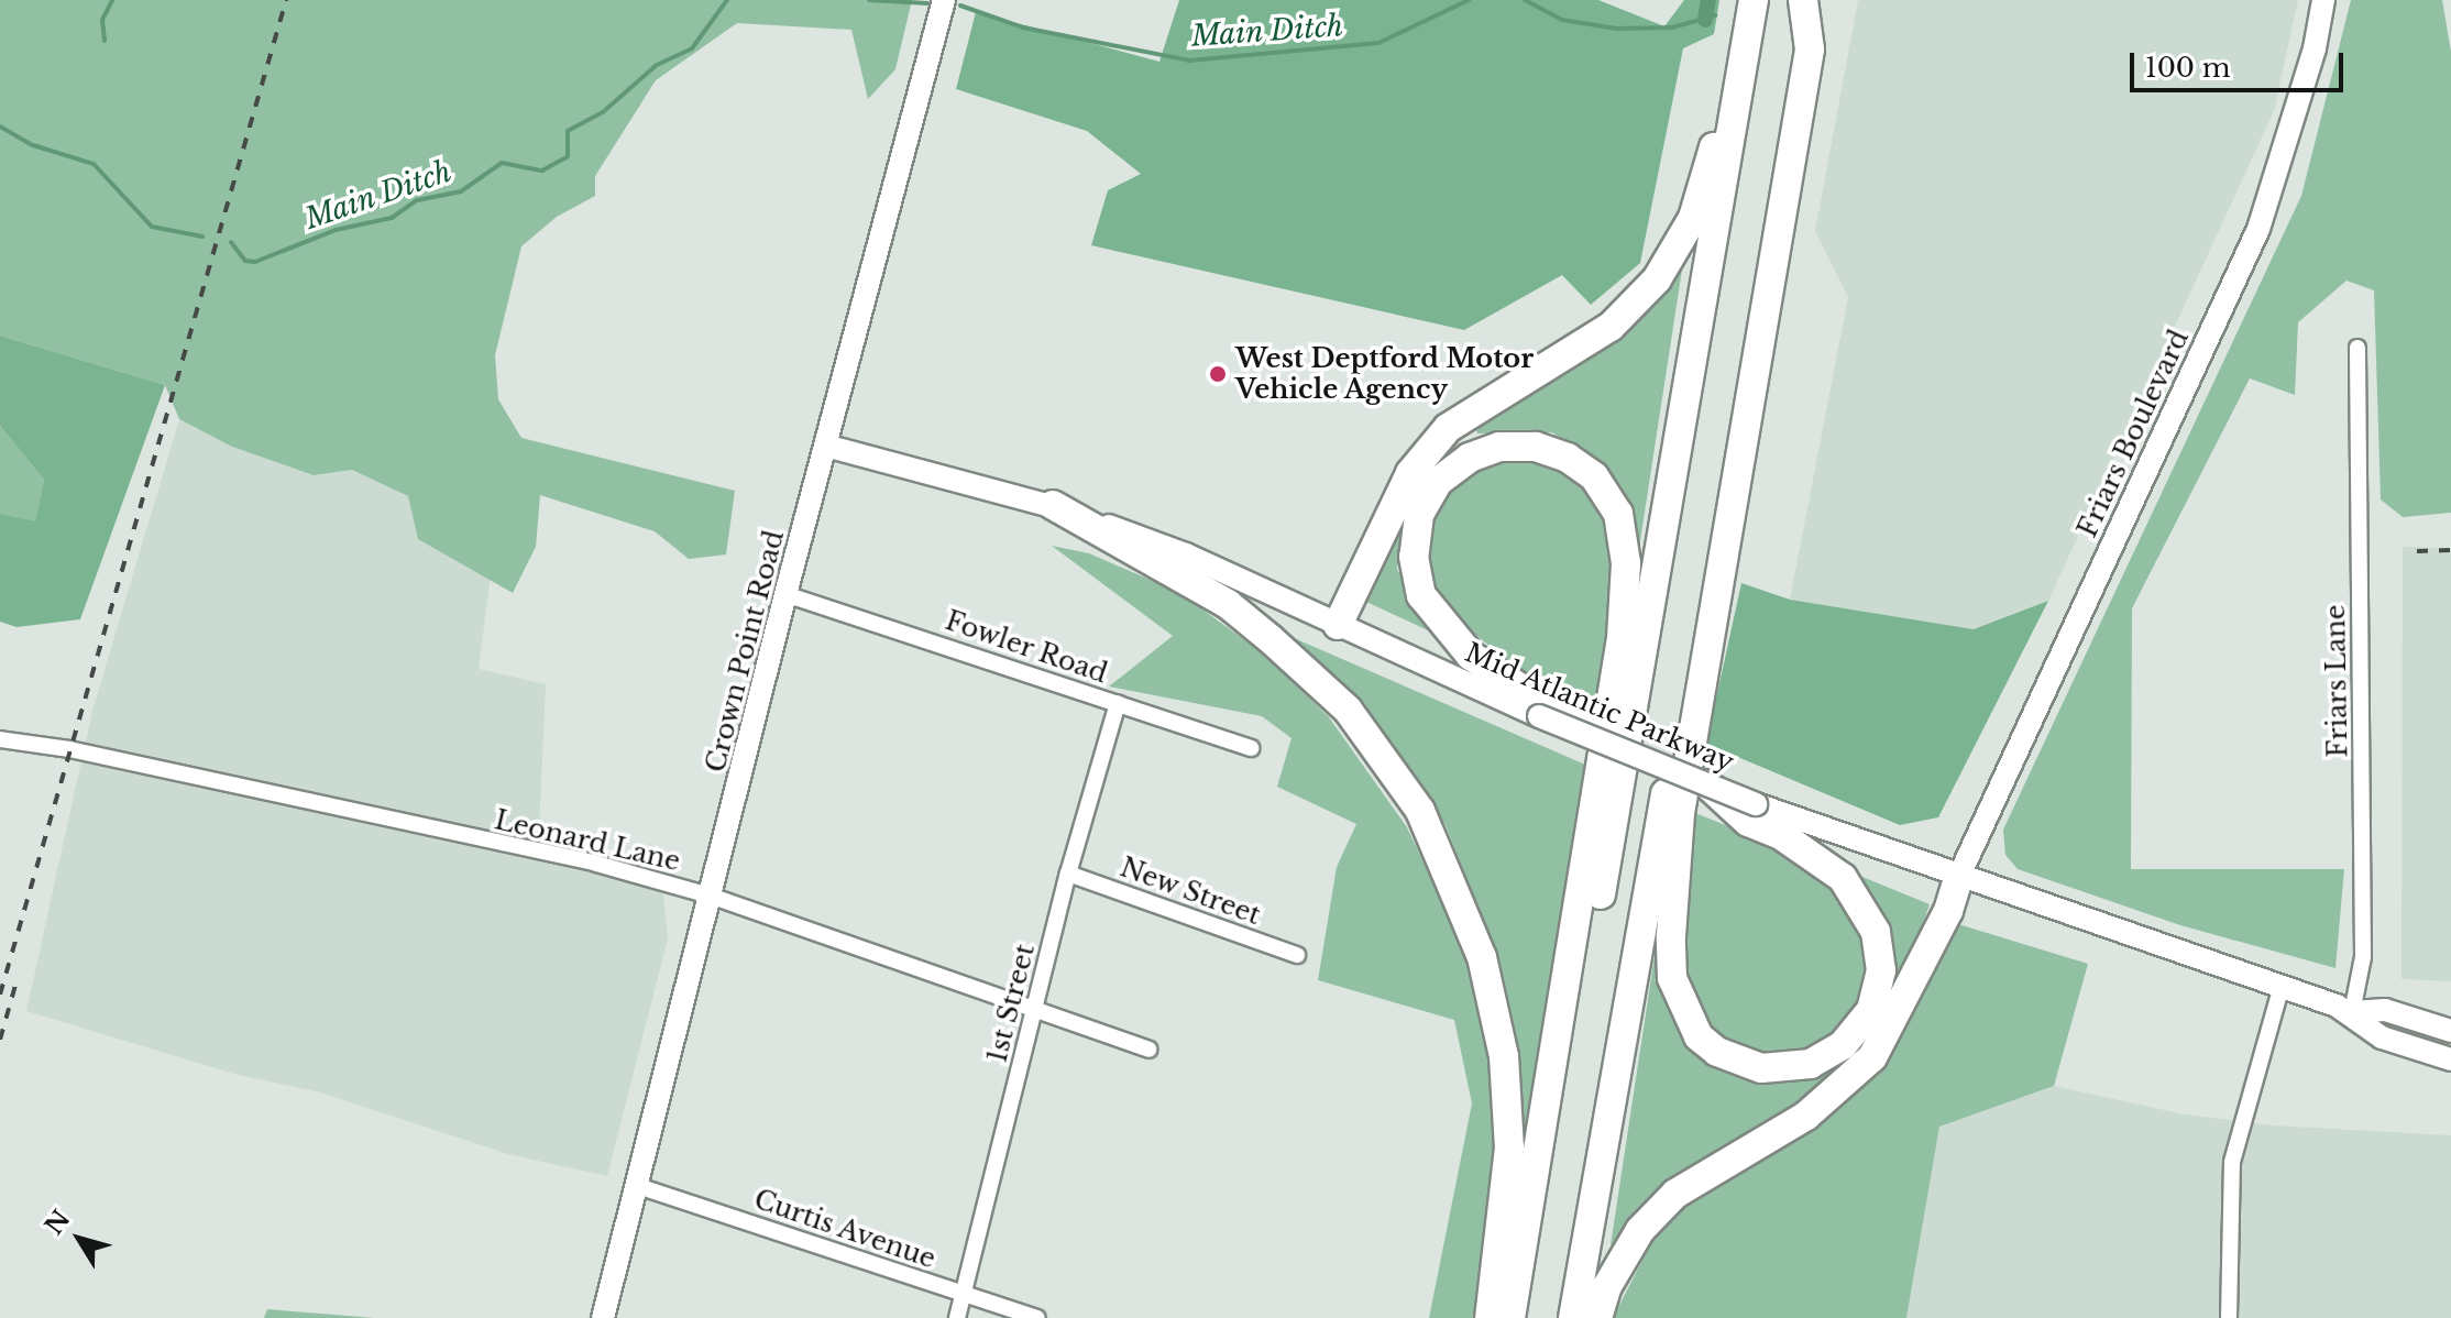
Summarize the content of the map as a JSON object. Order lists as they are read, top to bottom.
{
  "streets": {
    "main road": ["Friars Boulevard", "Crown Point Road", "Mid Atlantic Parkway"],
    "street": [
      "Fowler Road",
      "Friars Lane",
      "Leonard Lane",
      "New Street",
      "1st Street",
      "Curtis Avenue"
    ]
  },
  "crossings": [
    ["Friars Boulevard", "Mid Atlantic Parkway"],
    ["Fowler Road", "Crown Point Road"],
    ["Fowler Road", "1st Street"],
    ["Crown Point Road", "Mid Atlantic Parkway"],
    ["Crown Point Road", "Leonard Lane"],
    ["Crown Point Road", "Curtis Avenue"],
    ["Friars Lane", "Mid Atlantic Parkway"],
    ["Leonard Lane", "1st Street"],
    ["New Street", "1st Street"],
    ["1st Street", "Curtis Avenue"]
  ],
  "water": ["Main Ditch"],
  "places": ["West Deptford Motor Vehicle Agency"],
  "scale_bar": "100 m",
  "north": "top left"
}
